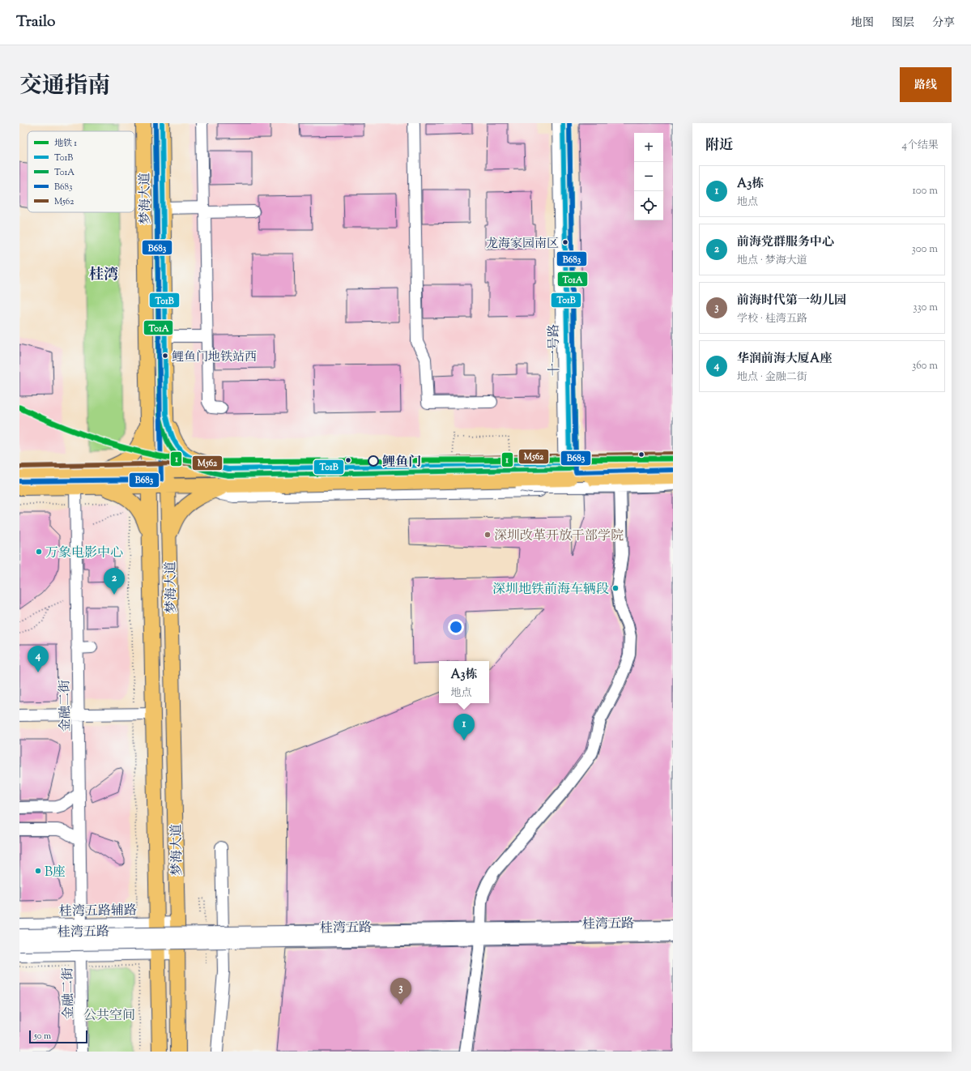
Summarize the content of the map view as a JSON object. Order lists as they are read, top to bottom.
{
  "streets": {
    "main road": ["梦海大道"],
    "street": [
      "十一号路",
      "金融二街",
      "桂湾五路辅路",
      "桂湾五路"
    ]
  },
  "crossings": [
    ["梦海大道", "桂湾五路辅路"],
    ["金融二街", "桂湾五路辅路"]
  ],
  "districts": ["桂湾"],
  "parks": ["公共空间"],
  "places": [
    "龙海家园南区",
    "鲤鱼门地铁站西",
    "鲤鱼门",
    "深圳改革开放干部学院",
    "万象电影中心",
    "深圳地铁前海车辆段",
    "B座"
  ],
  "lines": [
    "transit line T01B",
    "transit line T01A",
    "transit line B683",
    "metro line 1",
    "transit line M562"
  ],
  "legend": [
    "地铁 1",
    "T01B",
    "T01A",
    "B683",
    "M562"
  ],
  "scale_bar": "50 m",
  "page": {
    "header": "Trailo",
    "nav": ["地图", "图层", "分享"],
    "title": "交通指南",
    "buttons": "路线",
    "heading": ["附近", "4个结果"],
    "map_buttons": ["+", "−"],
    "list": [
      {
        "mark": "1",
        "name": "A3栋",
        "note": "地点",
        "value": "100 m"
      },
      {
        "mark": "2",
        "name": "前海党群服务中心",
        "note": "地点 · 梦海大道",
        "value": "300 m"
      },
      {
        "mark": "3",
        "name": "前海时代第一幼儿园",
        "note": "学校 · 桂湾五路",
        "value": "330 m"
      },
      {
        "mark": "4",
        "name": "华润前海大厦A座",
        "note": "地点 · 金融二街",
        "value": "360 m"
      }
    ],
    "pins": [
      "2",
      "4",
      "1",
      "3"
    ],
    "popup": ["A3栋", "地点"],
    "scale": "50 m"
  }
}
